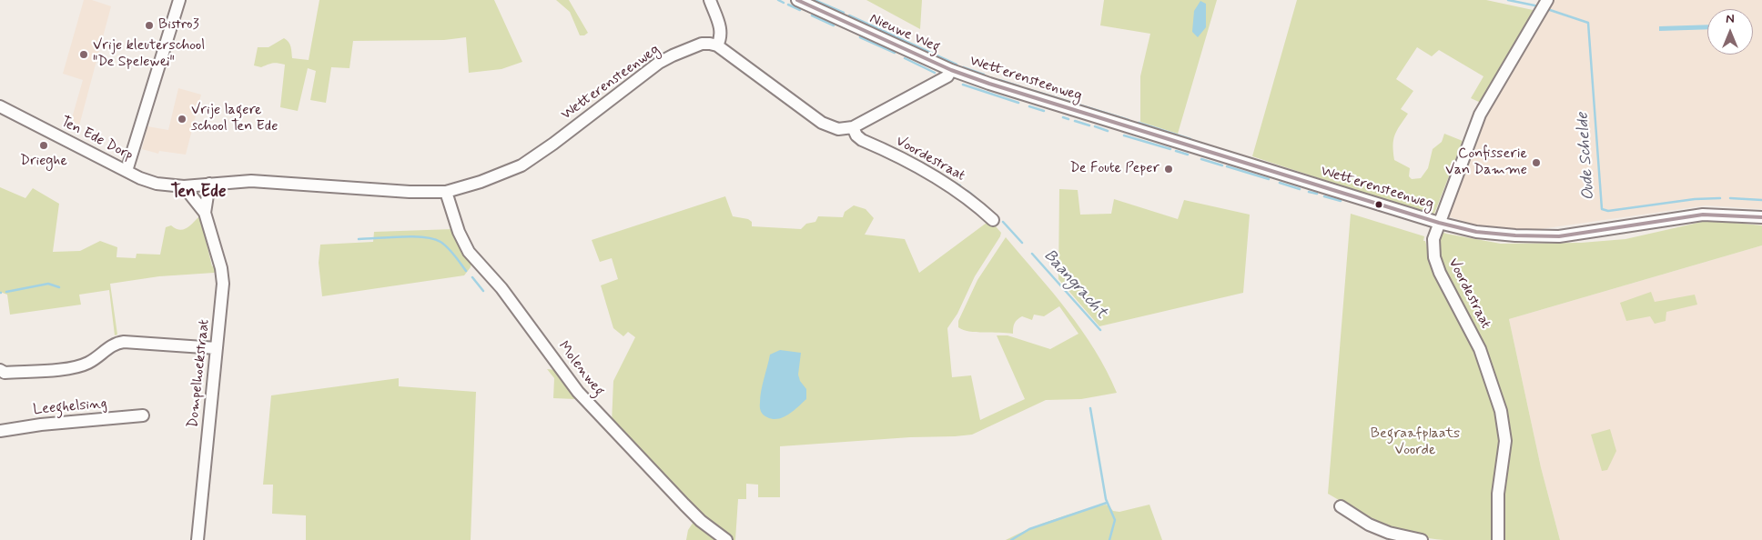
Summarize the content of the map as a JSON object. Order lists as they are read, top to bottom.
{
  "streets": {
    "street": [
      "Nieuwe Weg",
      "Wetterensteenweg",
      "Ten Ede Dorp",
      "Voordestraat",
      "Molenweg",
      "Dompelhoekstraat",
      "Leeghelsing"
    ]
  },
  "crossings": [
    ["Nieuwe Weg", "Wetterensteenweg"],
    ["Wetterensteenweg", "Ten Ede Dorp"],
    ["Wetterensteenweg", "Voordestraat"],
    ["Wetterensteenweg", "Molenweg"],
    ["Wetterensteenweg", "Dompelhoekstraat"],
    ["Ten Ede Dorp", "Dompelhoekstraat"]
  ],
  "districts": ["Ten Ede"],
  "water": ["Oude Schelde", "Baangracht"],
  "parks": ["Begraafplaats Voorde"],
  "places": [
    "Bistro3",
    "Vrije kleuterschool \"De Spelewei\"",
    "Vrije lagere school Ten Ede",
    "Drieghe",
    "Confisserie Van Damme",
    "De Foute Peper"
  ],
  "north": "top"
}
